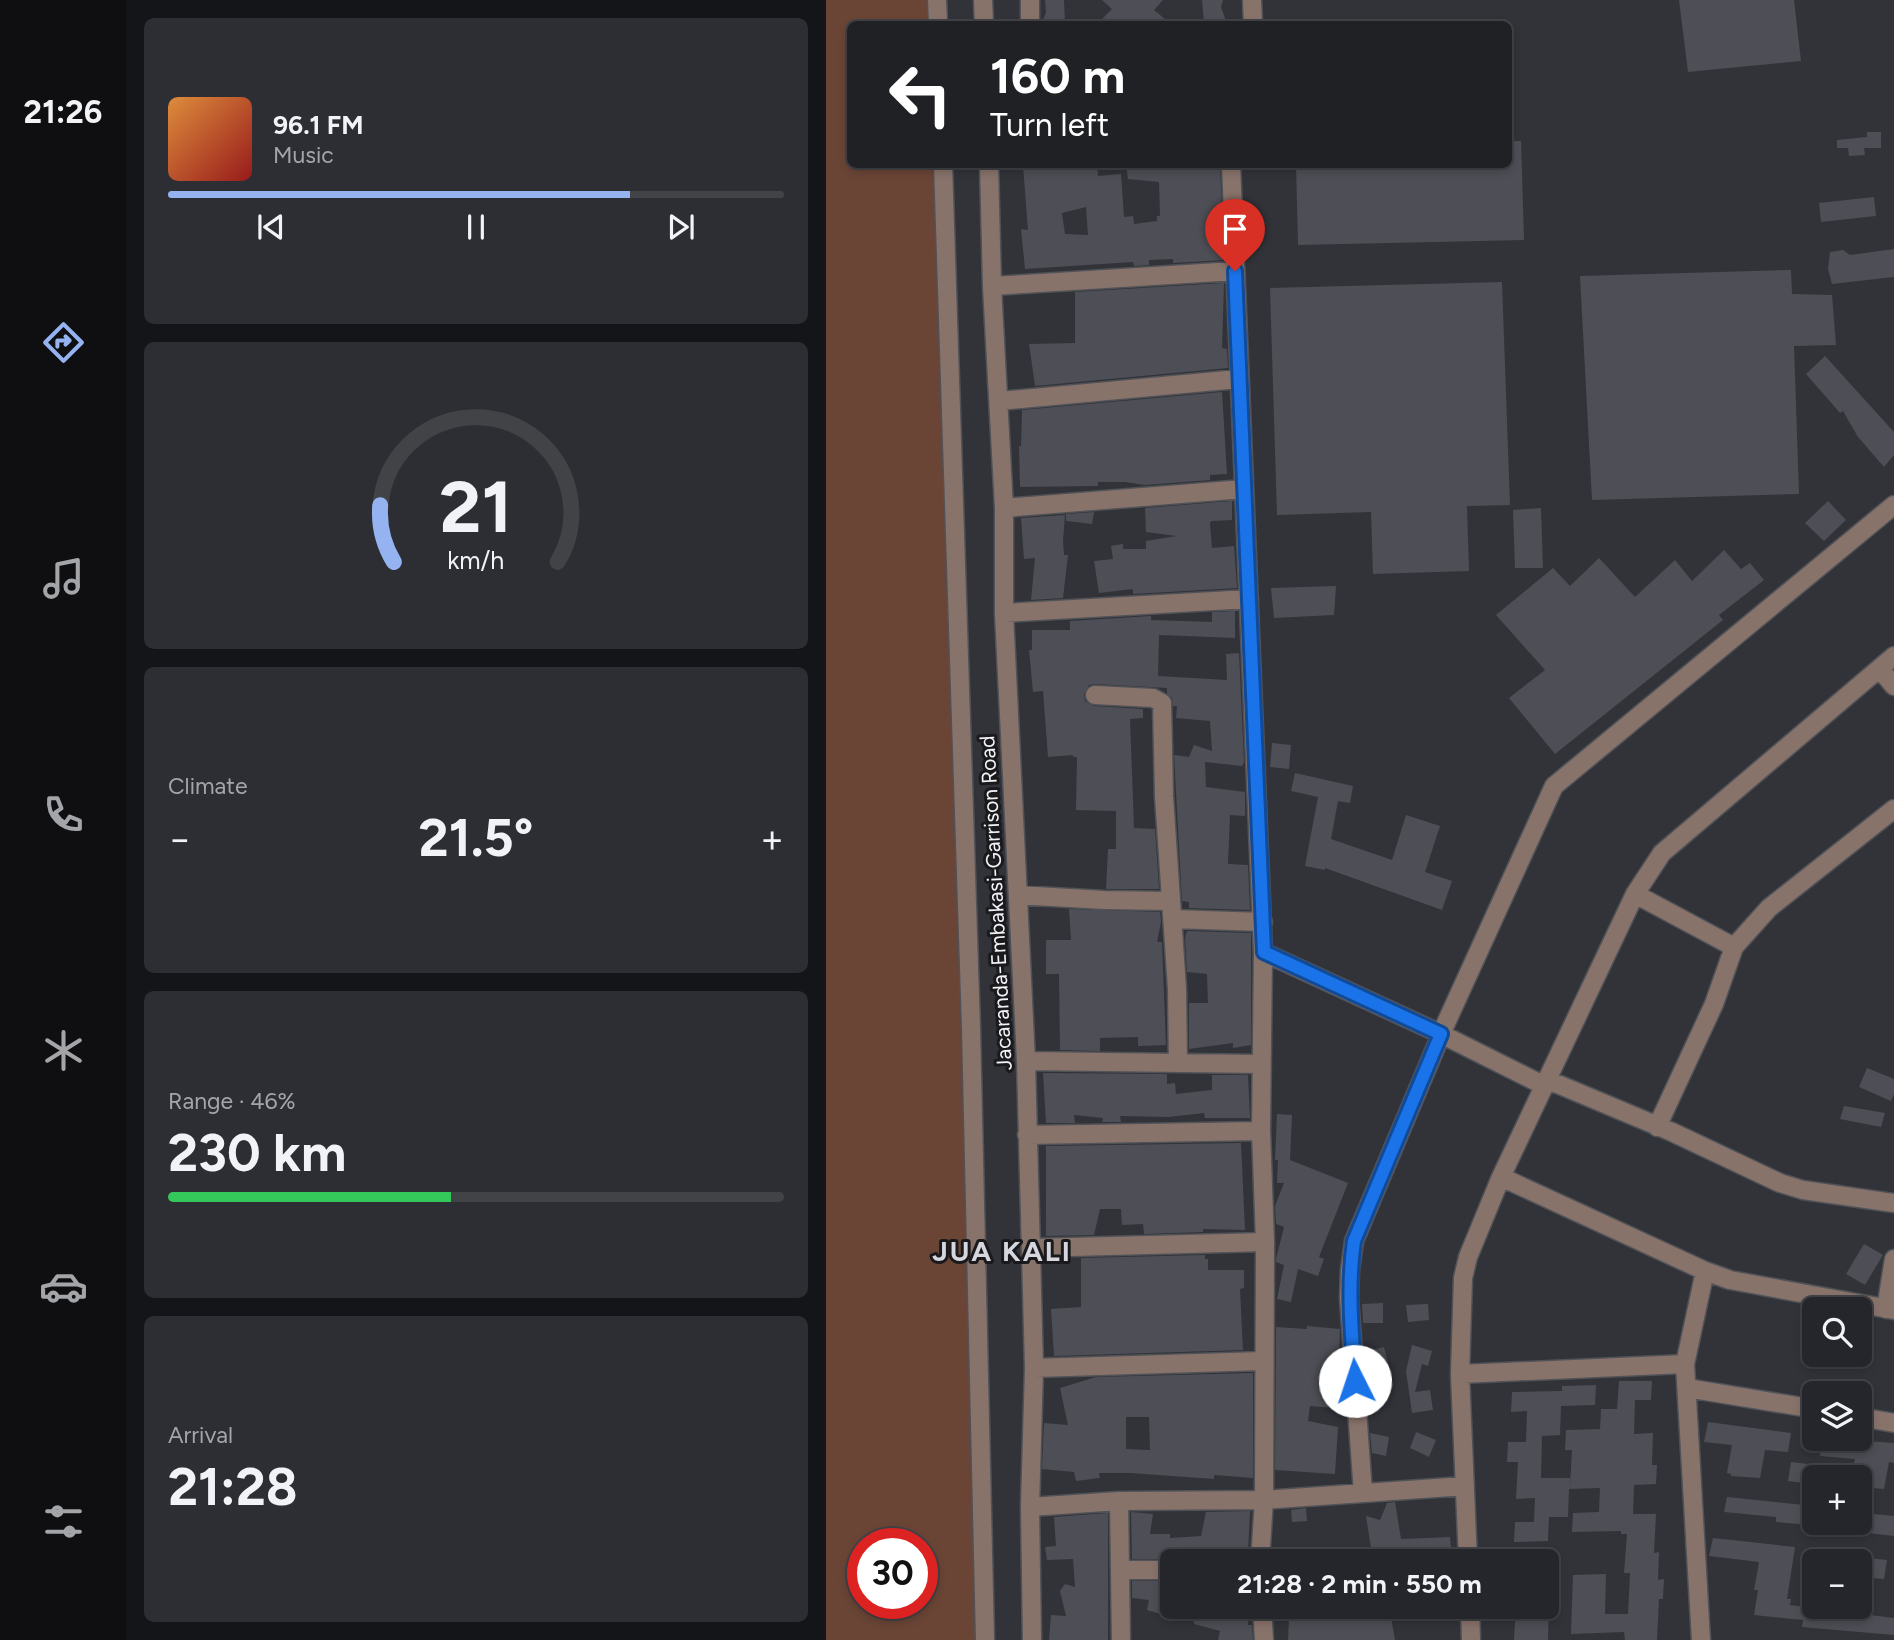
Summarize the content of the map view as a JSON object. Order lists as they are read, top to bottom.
{
  "streets": {
    "street": ["Jacaranda-Embakasi-Garrison Road"]
  },
  "districts": ["JUA KALI"],
  "page": {
    "tabs": "21:26",
    "turn": ["160 m", "Turn left"],
    "song": ["96.1 FM", "Music"],
    "tile": [
      "Climate",
      ["Range · 46%", "230 km"],
      ["Arrival", "21:28"]
    ],
    "heat": ["−", "21.5°", "+"],
    "map_buttons": ["+", "−"],
    "limit": "30",
    "trip": "21:28 · 2 min · 550 m",
    "gauge": ["21", "km/h"]
  }
}
